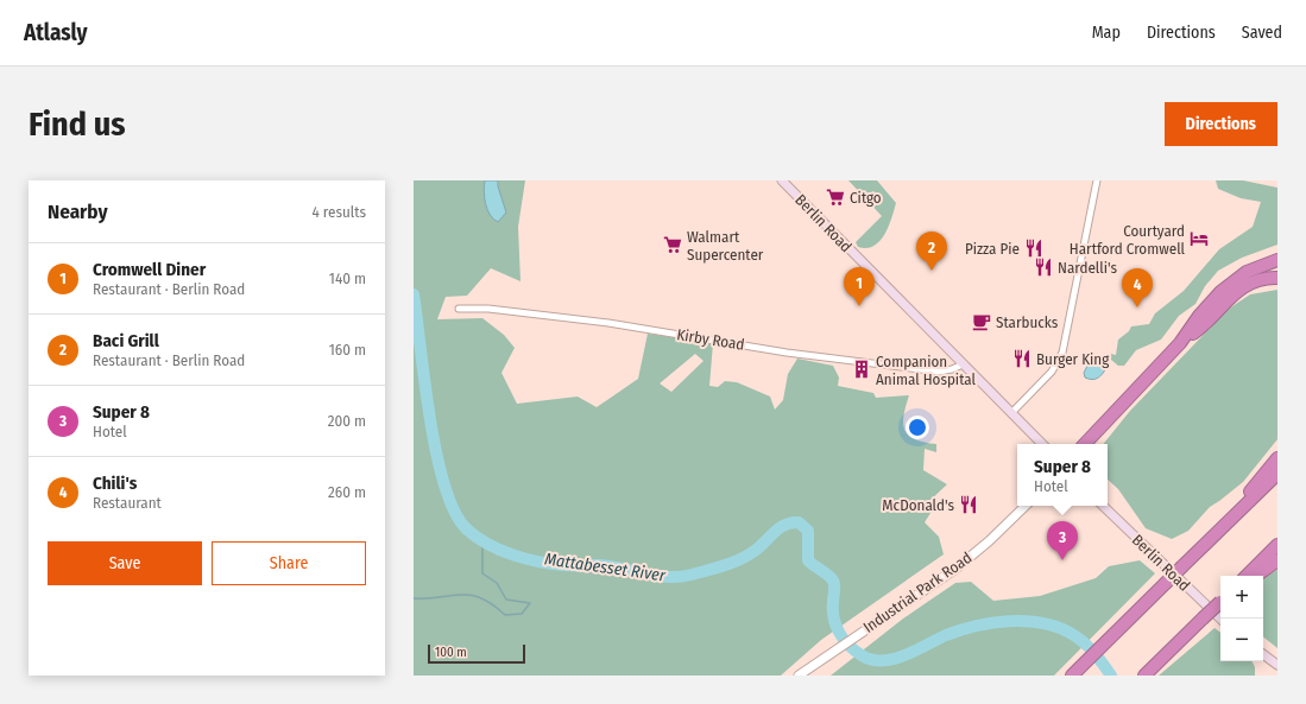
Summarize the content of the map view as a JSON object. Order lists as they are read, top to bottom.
{
  "streets": {
    "main road": ["Berlin Road"],
    "street": ["Kirby Road", "Industrial Park Road"]
  },
  "crossings": [
    ["Berlin Road", "Kirby Road"]
  ],
  "water": ["Mattabesset River"],
  "places": {
    "supermarket": ["Citgo", "Walmart Supercenter"],
    "hotel": ["Courtyard Hartford Cromwell"],
    "restaurant": [
      "Pizza Pie",
      "Nardelli's",
      "Burger King",
      "McDonald's"
    ],
    "cafe": ["Starbucks"],
    "building": ["Companion Animal Hospital"]
  },
  "scale_bar": "100 m",
  "page": {
    "header": "Atlasly",
    "nav": ["Map", "Directions", "Saved"],
    "buttons": [
      "Directions",
      ["Save", "Share"]
    ],
    "title": "Find us",
    "heading": ["Nearby", "4 results"],
    "pins": [
      "2",
      "1",
      "4",
      "3"
    ],
    "list": [
      {
        "mark": "1",
        "name": "Cromwell Diner",
        "note": "Restaurant · Berlin Road",
        "value": "140 m"
      },
      {
        "mark": "2",
        "name": "Baci Grill",
        "note": "Restaurant · Berlin Road",
        "value": "160 m"
      },
      {
        "mark": "3",
        "name": "Super 8",
        "note": "Hotel",
        "value": "200 m"
      },
      {
        "mark": "4",
        "name": "Chili's",
        "note": "Restaurant",
        "value": "260 m"
      }
    ],
    "popup": ["Super 8", "Hotel"],
    "map_buttons": ["+", "−"],
    "scale": "100 m"
  }
}
